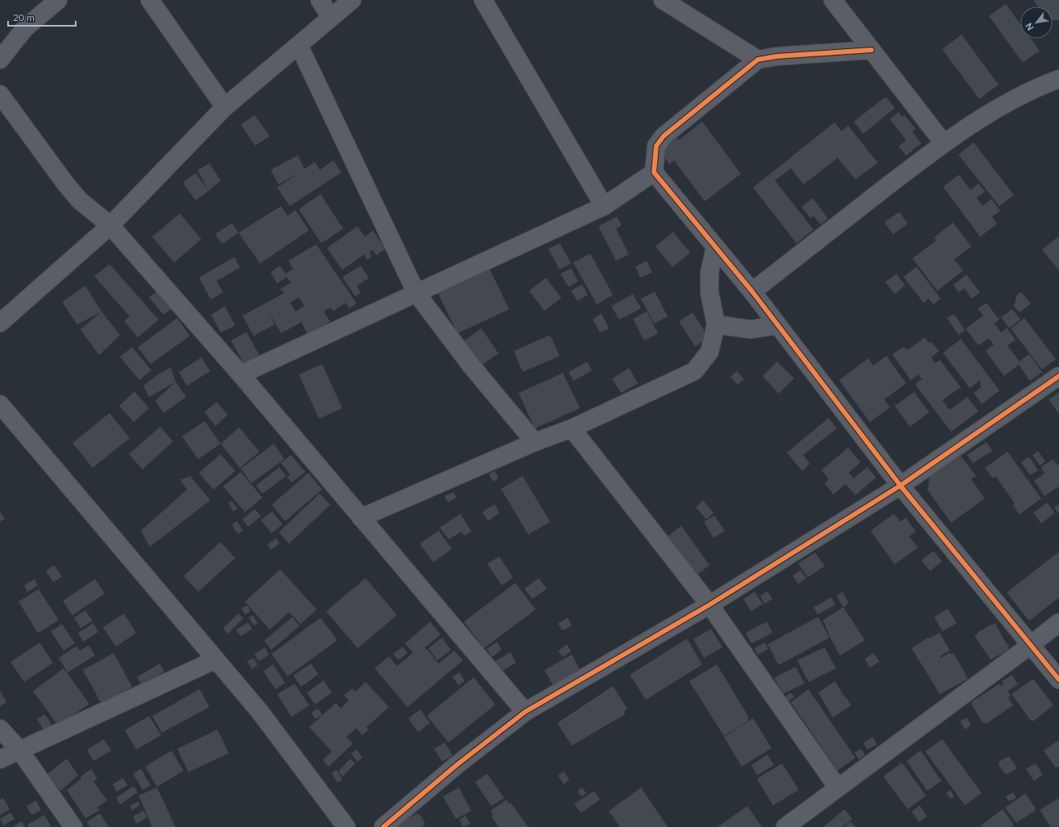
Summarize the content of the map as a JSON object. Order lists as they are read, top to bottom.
{
  "scale_bar": "20 m",
  "north": "bottom left"
}
